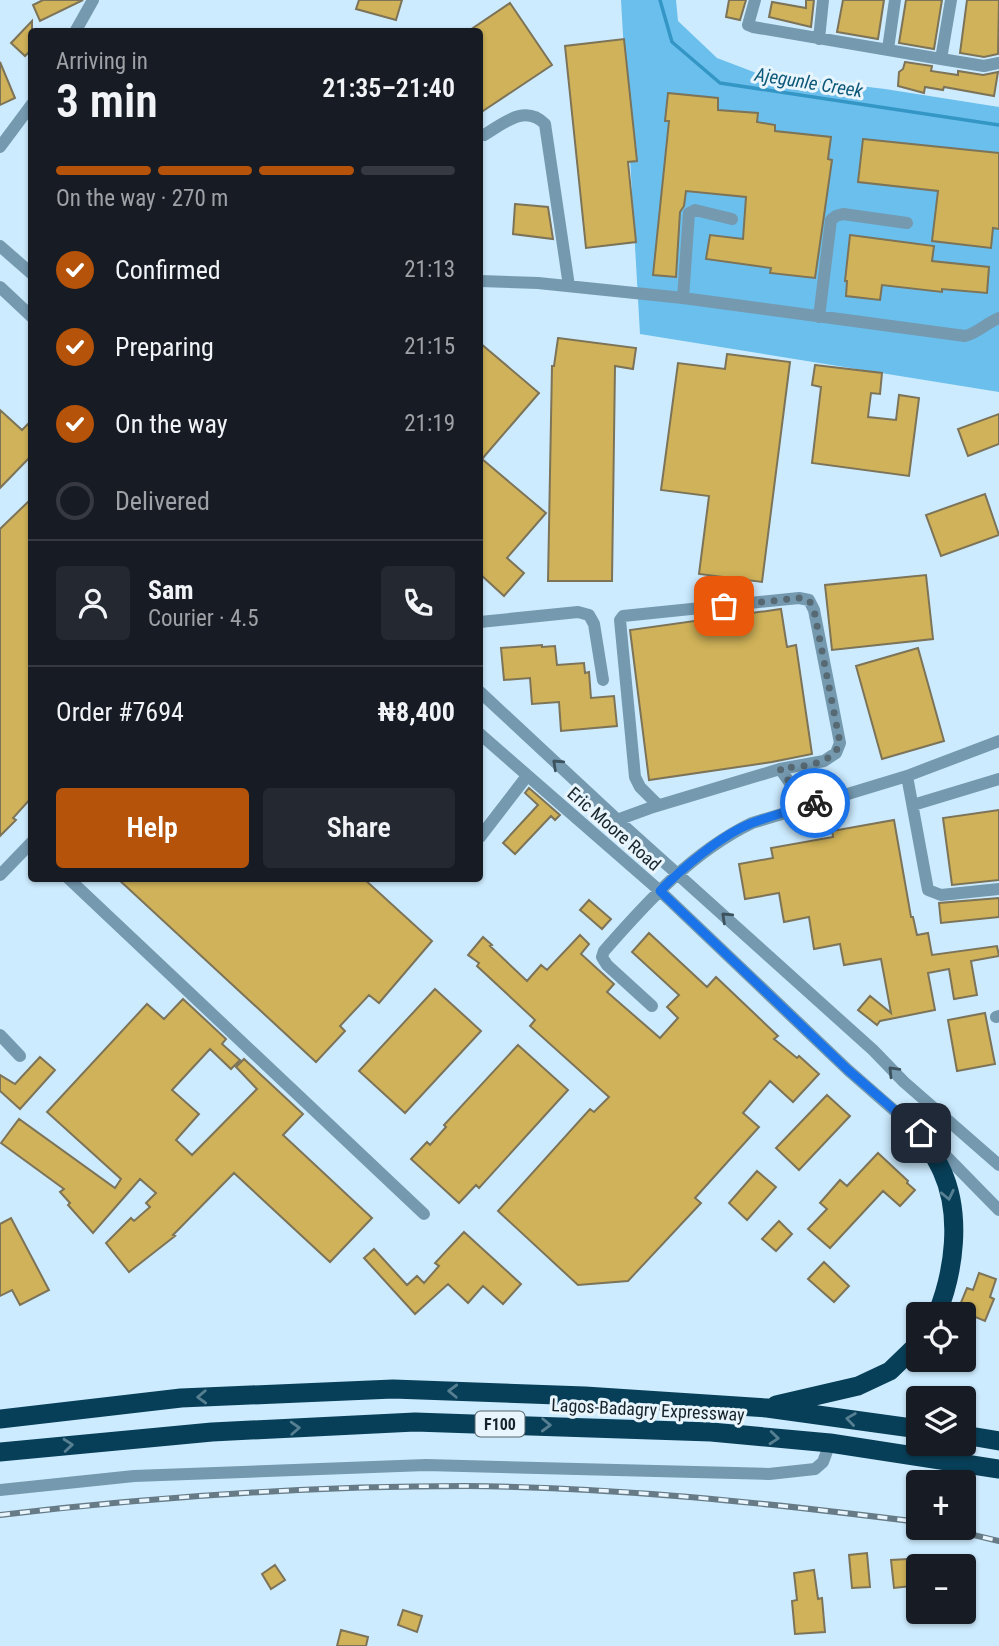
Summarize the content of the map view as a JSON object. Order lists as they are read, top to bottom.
{
  "streets": {
    "highway": ["Lagos-Badagry Expressway", "F100"],
    "street": ["Eric Moore Road"]
  },
  "water": ["Ajegunle Creek"],
  "page": {
    "heading": ["3 min", "Arriving in", "21:35–21:40"],
    "panel": [
      "Sam",
      "Courier · 4.5",
      "Order #7694",
      "₦8,400"
    ],
    "bar": "On the way · 270 m",
    "list": [
      ["Confirmed", "21:13"],
      ["Preparing", "21:15"],
      ["On the way", "21:19"],
      "Delivered"
    ],
    "buttons": ["Help", "Share"],
    "map_buttons": ["+", "−"]
  }
}
